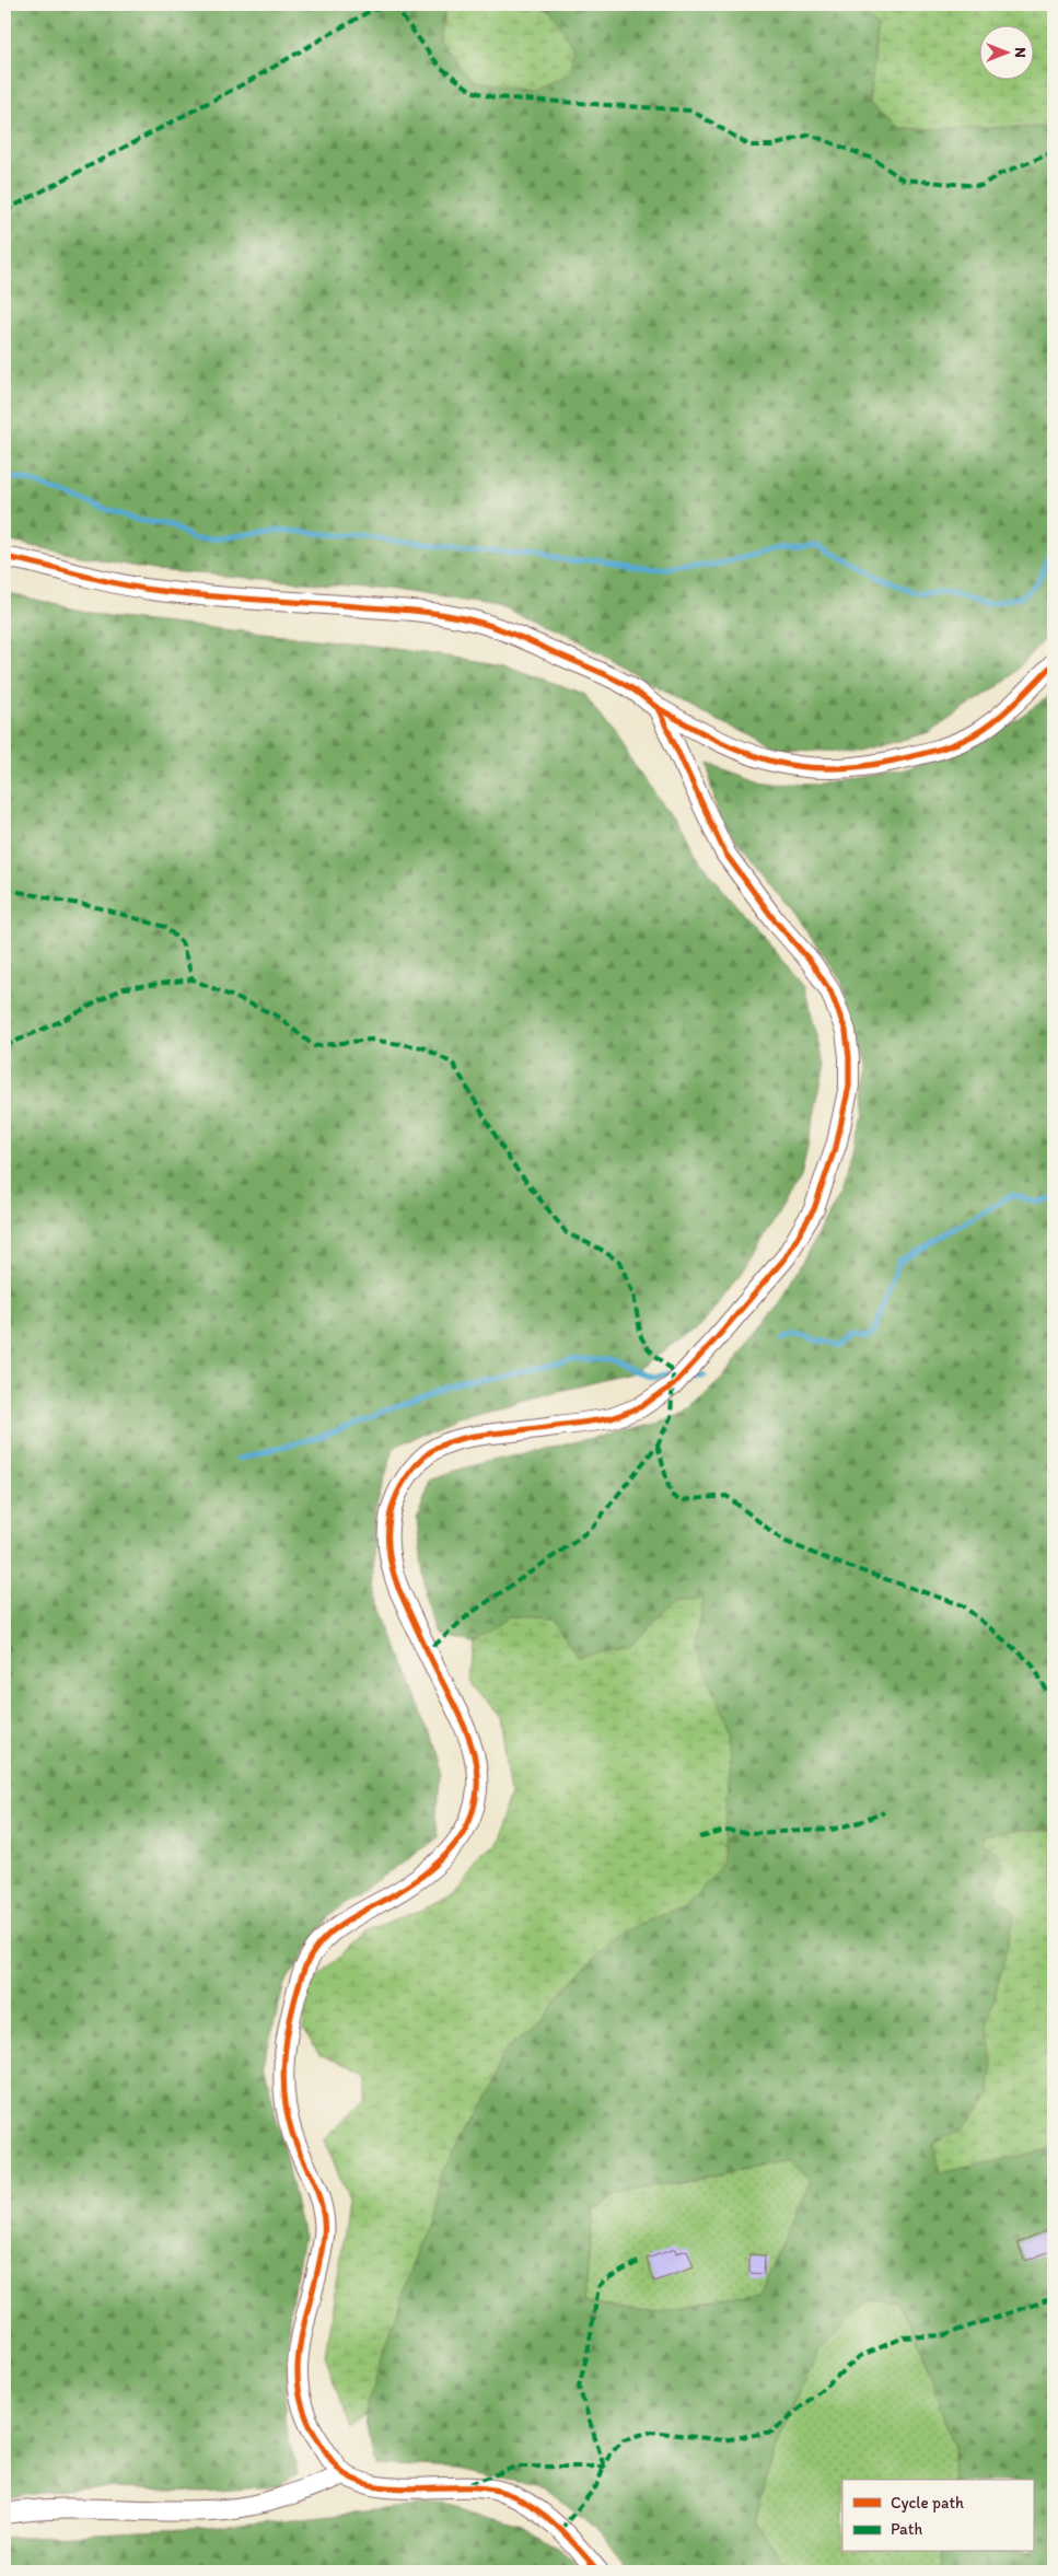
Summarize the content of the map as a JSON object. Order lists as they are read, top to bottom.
{
  "legend": ["Cycle path", "Path"],
  "north": "right"
}
